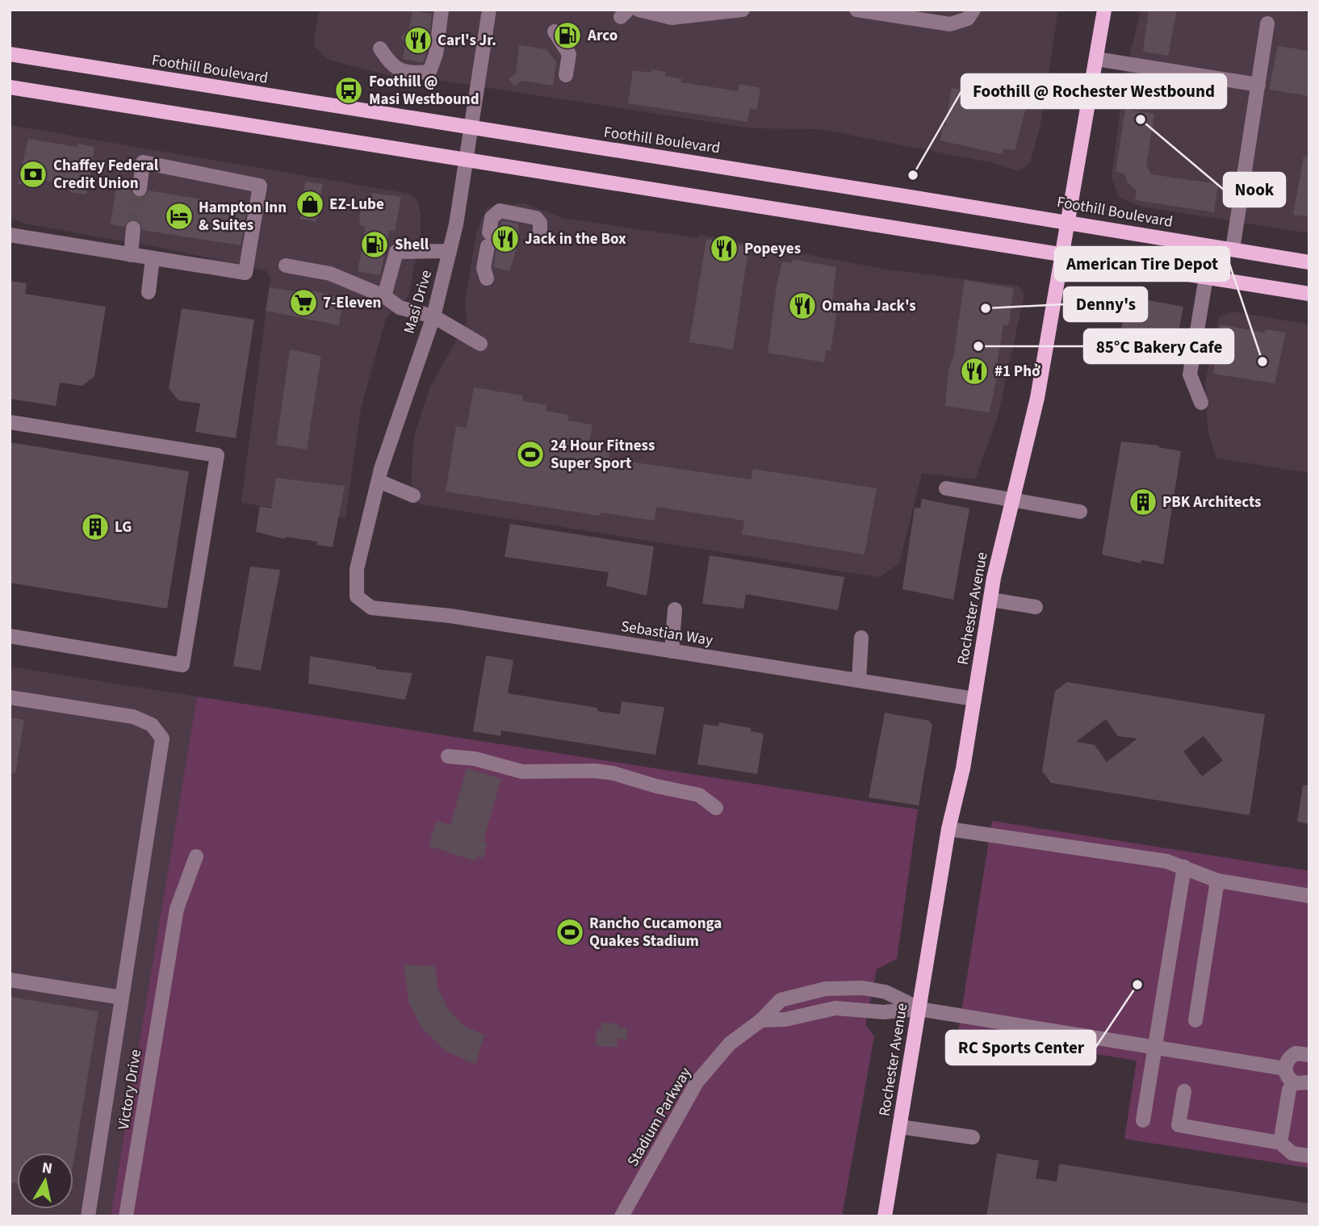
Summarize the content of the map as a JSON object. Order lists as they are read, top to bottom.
{
  "streets": {
    "main road": ["Foothill Boulevard", "Rochester Avenue"],
    "street": [
      "Masi Drive",
      "Sebastian Way",
      "Victory Drive",
      "Stadium Parkway"
    ]
  },
  "crossings": [
    ["Foothill Boulevard", "Masi Drive"],
    ["Foothill Boulevard", "Rochester Avenue"],
    ["Masi Drive", "Sebastian Way"],
    ["Rochester Avenue", "Sebastian Way"],
    ["Rochester Avenue", "Stadium Parkway"]
  ],
  "places": {
    "fuel station": ["Arco", "Shell"],
    "restaurant": [
      "Carl's Jr.",
      "Jack in the Box",
      "Popeyes",
      "Omaha Jack's",
      "#1 Phở"
    ],
    "bus stop": ["Foothill @ Masi Westbound"],
    "other": [
      "Nook",
      "Foothill @ Rochester Westbound",
      "Denny's",
      "85°C Bakery Cafe",
      "American Tire Depot",
      "RC Sports Center"
    ],
    "bank": ["Chaffey Federal Credit Union"],
    "shop": ["EZ-Lube"],
    "hotel": ["Hampton Inn & Suites"],
    "supermarket": ["7-Eleven"],
    "sports": ["24 Hour Fitness Super Sport", "Rancho Cucamonga Quakes Stadium"],
    "building": ["PBK Architects", "LG"]
  },
  "north": "top"
}
